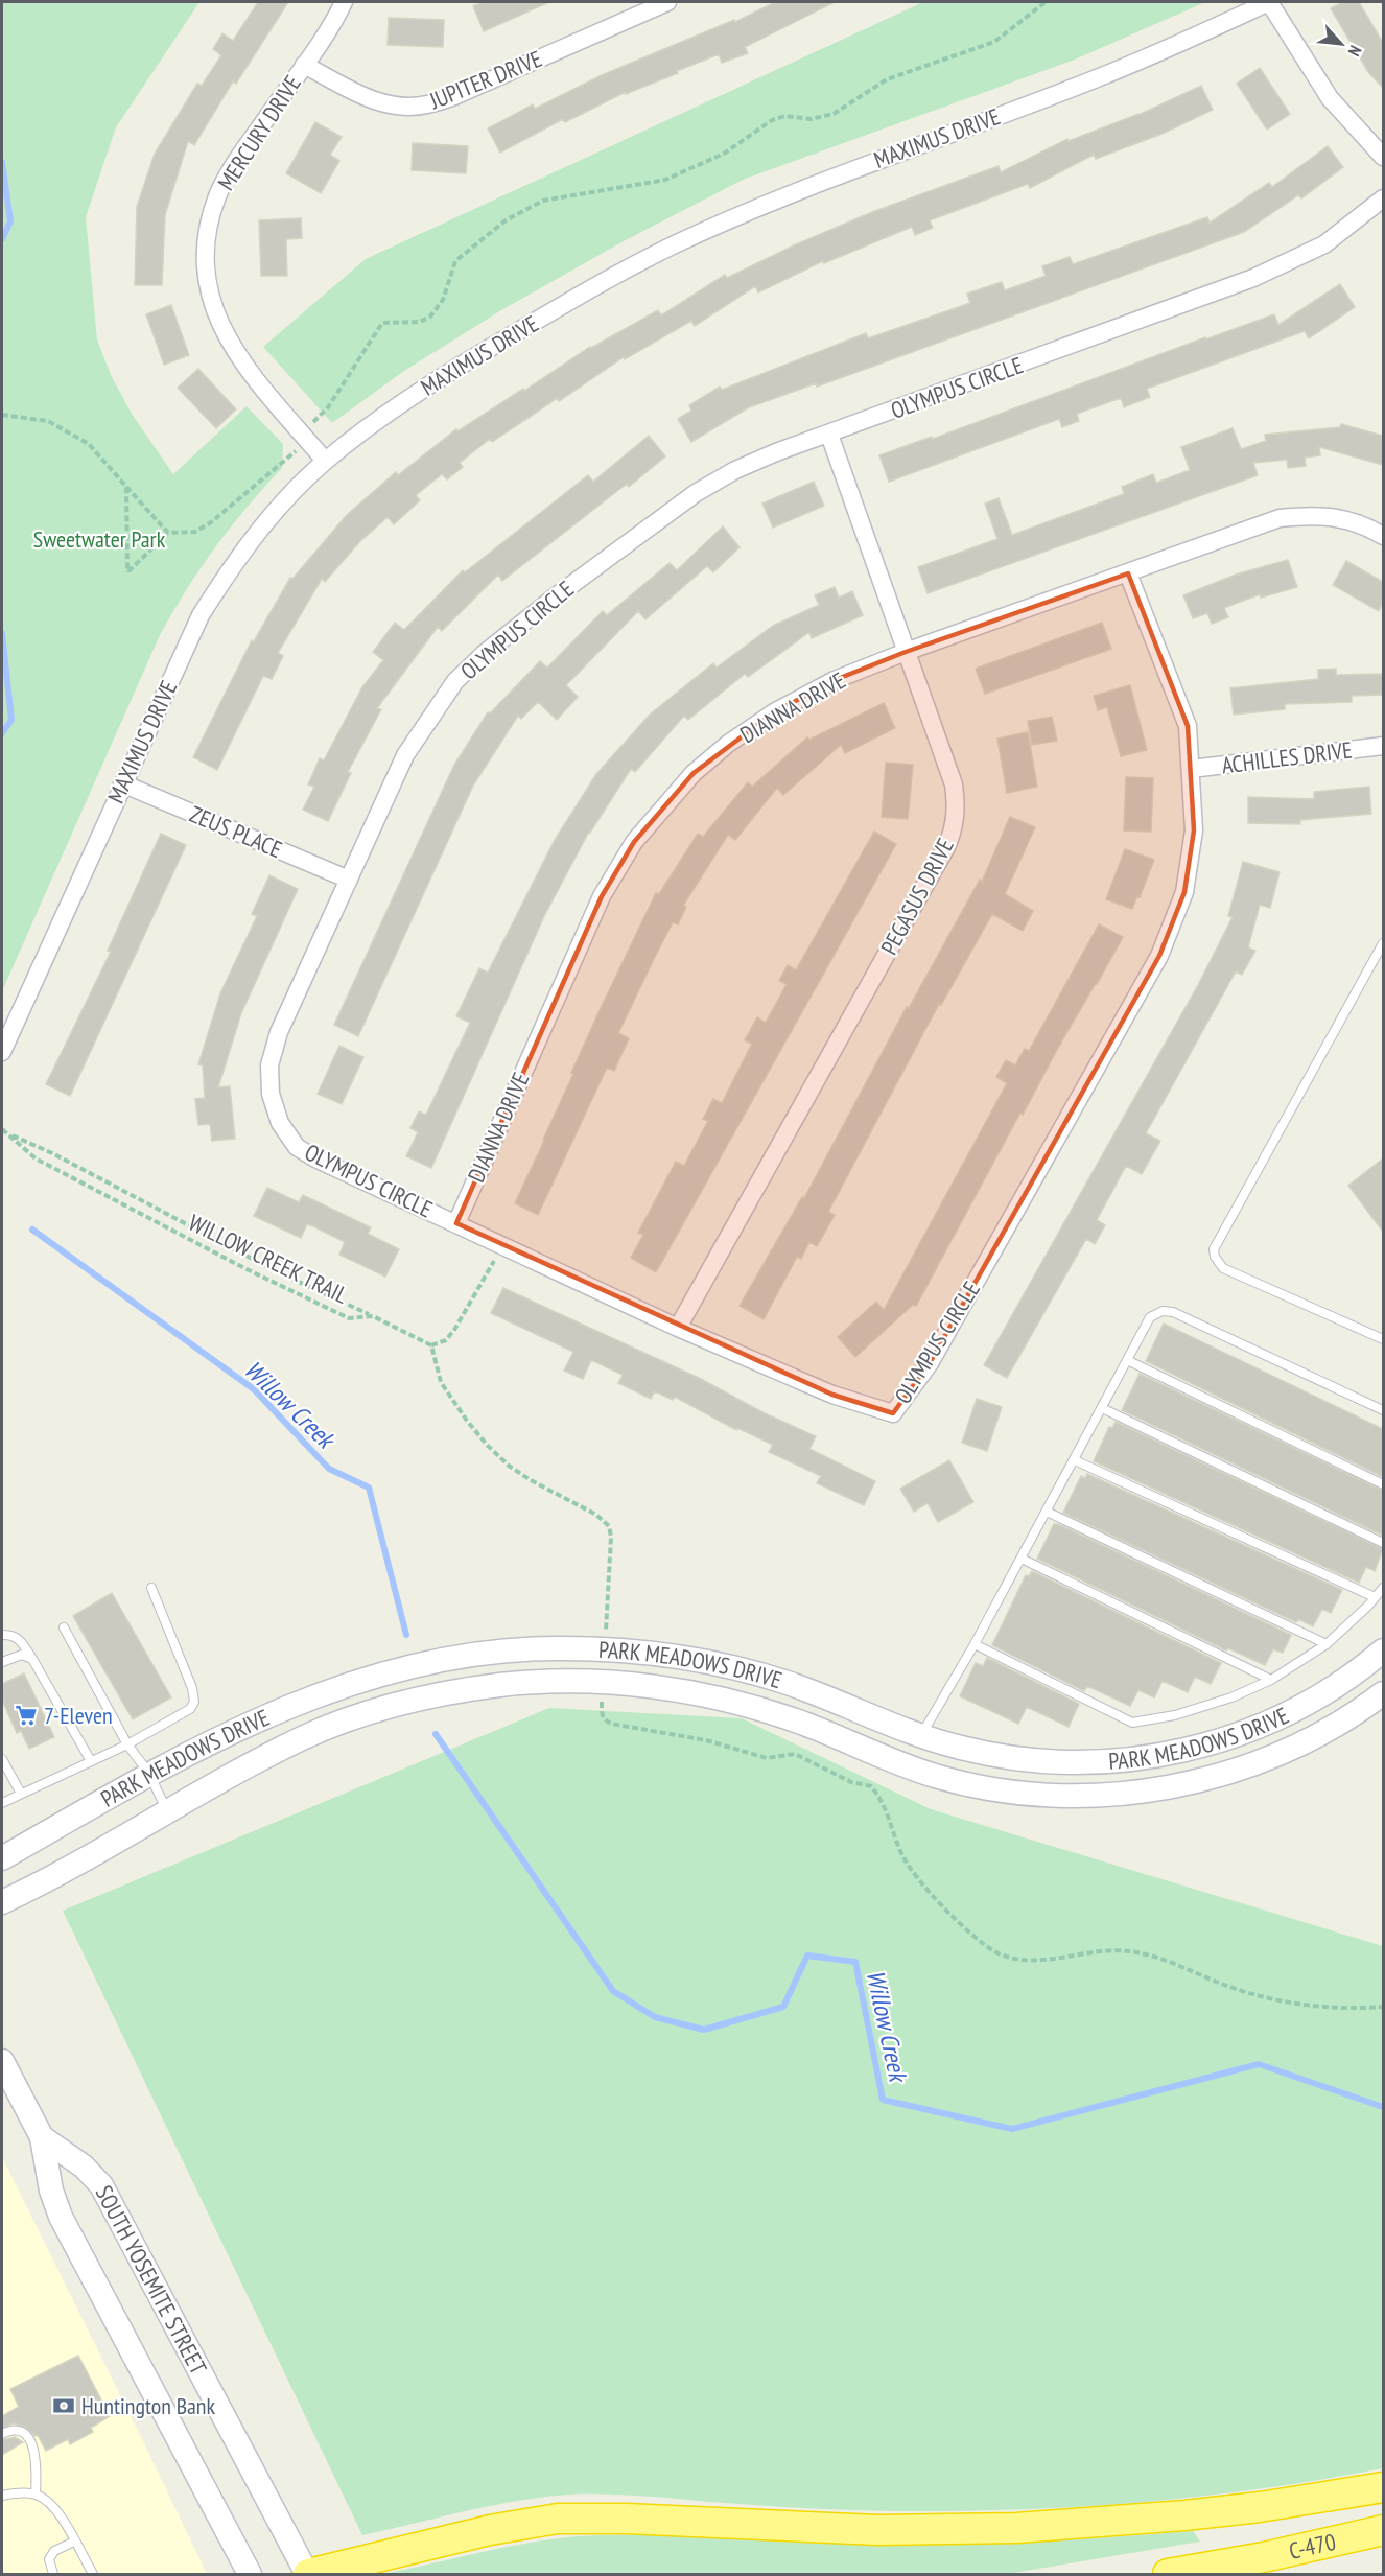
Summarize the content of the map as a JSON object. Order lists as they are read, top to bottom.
{
  "streets": {
    "highway": ["C-470"],
    "main road": ["PARK MEADOWS DRIVE", "SOUTH YOSEMITE STREET"],
    "street": [
      "JUPITER DRIVE",
      "MERCURY DRIVE",
      "MAXIMUS DRIVE",
      "OLYMPUS CIRCLE",
      "DIANNA DRIVE",
      "ACHILLES DRIVE",
      "ZEUS PLACE",
      "PEGASUS DRIVE"
    ],
    "path": ["WILLOW CREEK TRAIL"]
  },
  "crossings": [
    ["JUPITER DRIVE", "MERCURY DRIVE"],
    ["MERCURY DRIVE", "MAXIMUS DRIVE"],
    ["MAXIMUS DRIVE", "ZEUS PLACE"],
    ["OLYMPUS CIRCLE", "DIANNA DRIVE"],
    ["OLYMPUS CIRCLE", "ACHILLES DRIVE"],
    ["OLYMPUS CIRCLE", "ZEUS PLACE"],
    ["OLYMPUS CIRCLE", "PEGASUS DRIVE"],
    ["DIANNA DRIVE", "PEGASUS DRIVE"]
  ],
  "water": ["Willow Creek"],
  "parks": ["Sweetwater Park"],
  "places": {
    "supermarket": ["7-Eleven"],
    "bank": ["Huntington Bank"]
  },
  "north": "bottom right"
}
